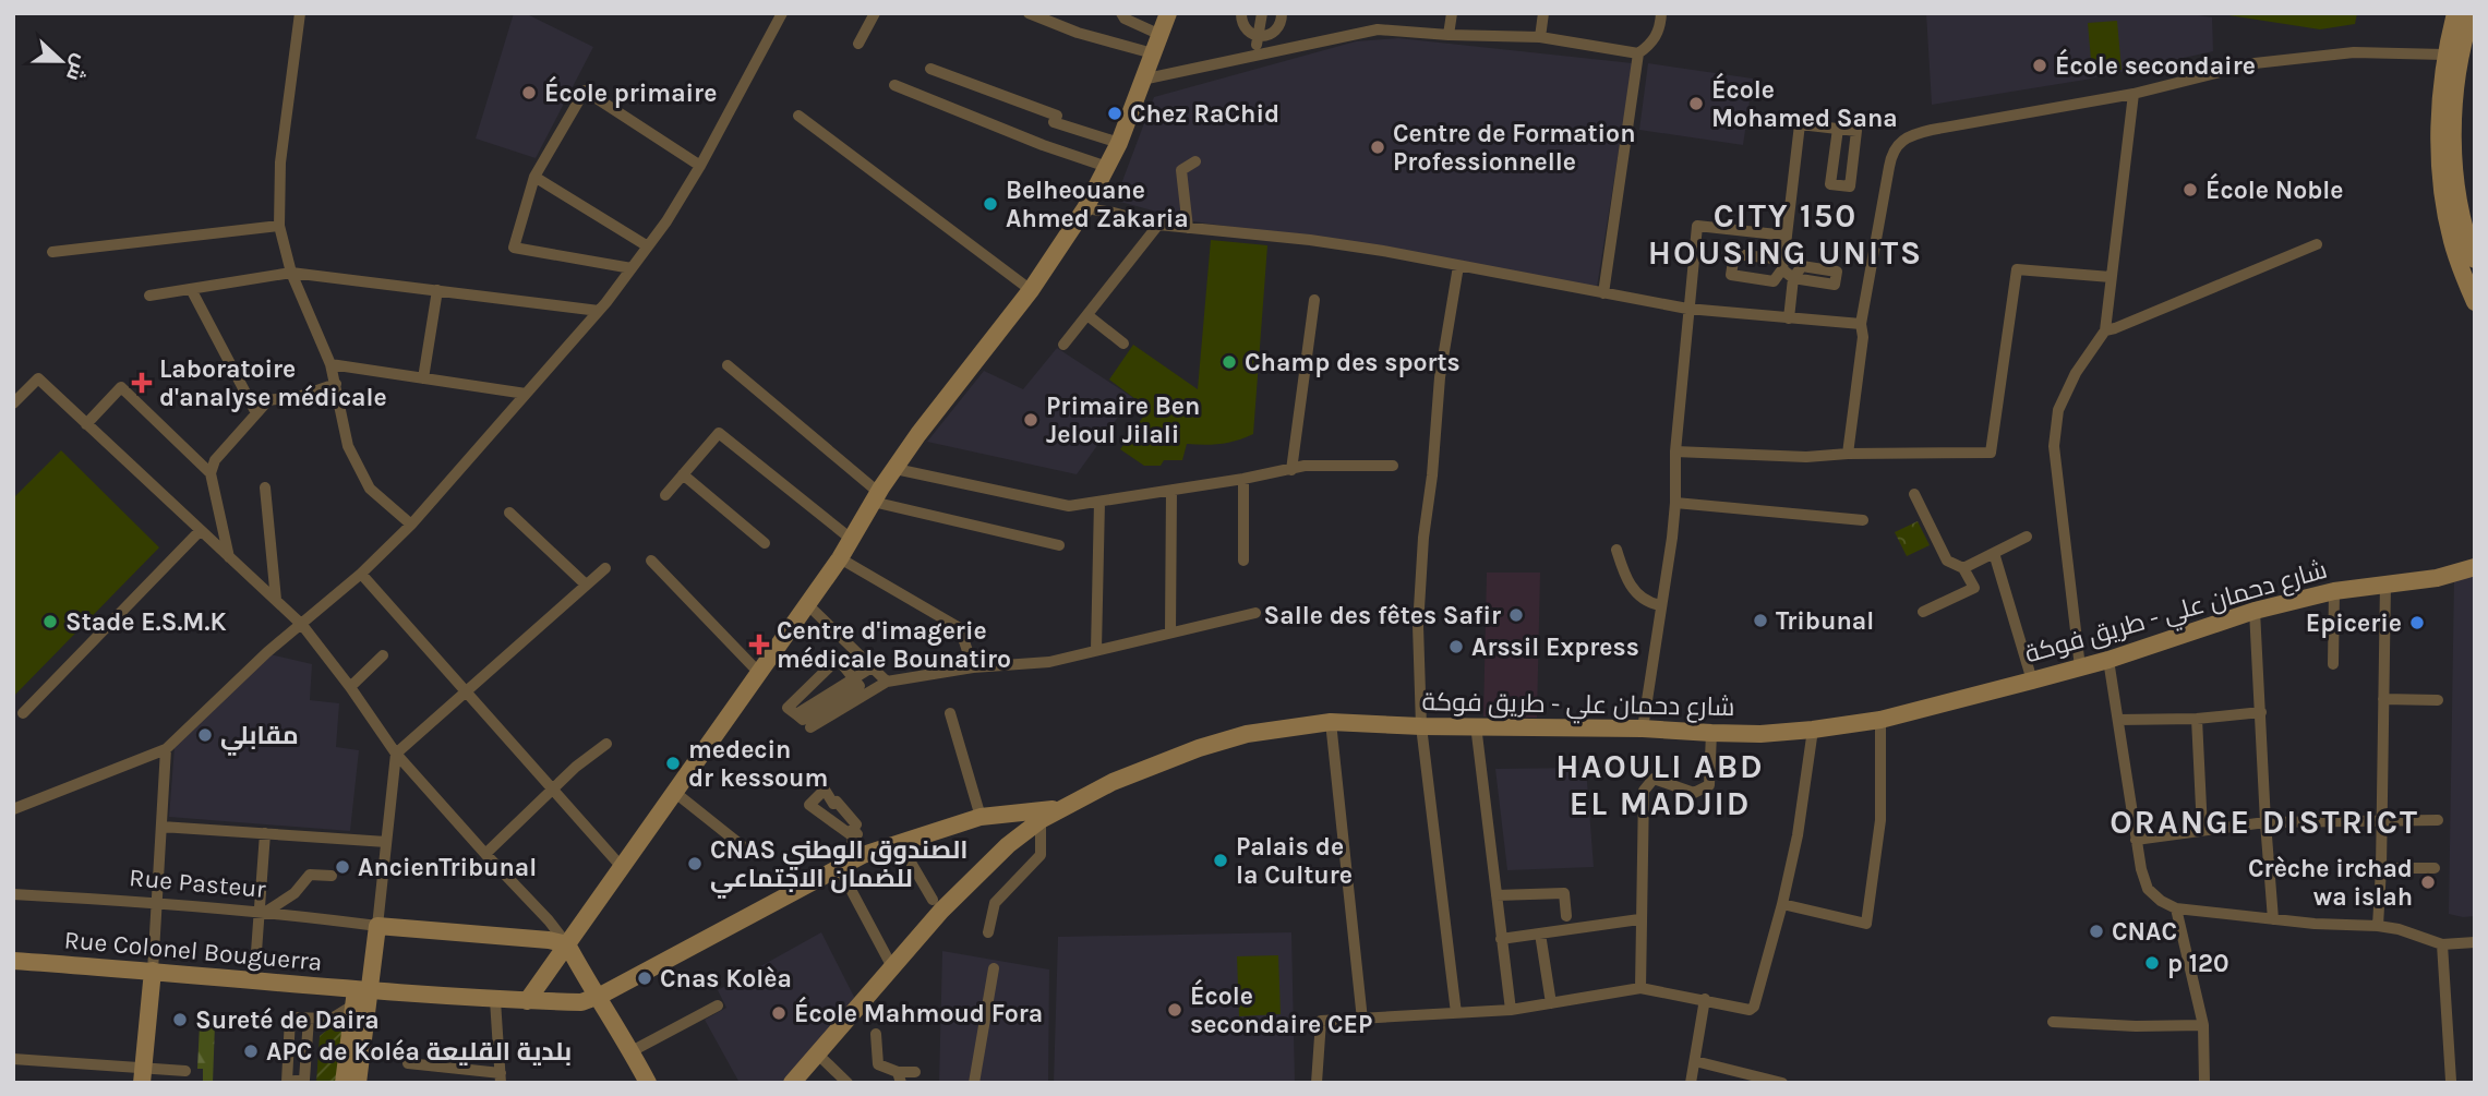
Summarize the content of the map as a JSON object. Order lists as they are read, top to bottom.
{
  "streets": {
    "main road": ["شارع دحمان علي - طريق فوكة", "Rue Colonel Bouguerra"],
    "street": ["Rue Pasteur"]
  },
  "districts": ["CITY 150 HOUSING UNITS", "HAOULI ABD EL MADJID", "ORANGE DISTRICT"],
  "places": {
    "other": [
      "École secondaire",
      "École primaire",
      "École Mohamed Sana",
      "Chez RaChid",
      "Centre de Formation Professionnelle",
      "École Noble",
      "Belheouane Ahmed Zakaria",
      "Champ des sports",
      "Primaire Ben Jeloul Jilali",
      "Salle des fêtes Safir",
      "Tribunal",
      "Stade E.S.M.K",
      "Epicerie",
      "Arssil Express",
      "مقابلي",
      "medecin dr kessoum",
      "Palais de la Culture",
      "CNAS الصندوق الوطني للضمان الاجتماعي",
      "AncienTribunal",
      "Crèche irchad wa islah",
      "CNAC",
      "p 120",
      "Cnas Kolèa",
      "École secondaire CEP",
      "École Mahmoud Fora",
      "Sureté de Daira",
      "APC de Koléa بلدية القليعة"
    ],
    "health": ["Laboratoire d'analyse médicale", "Centre d'imagerie médicale Bounatiro"]
  },
  "north": "right"
}
